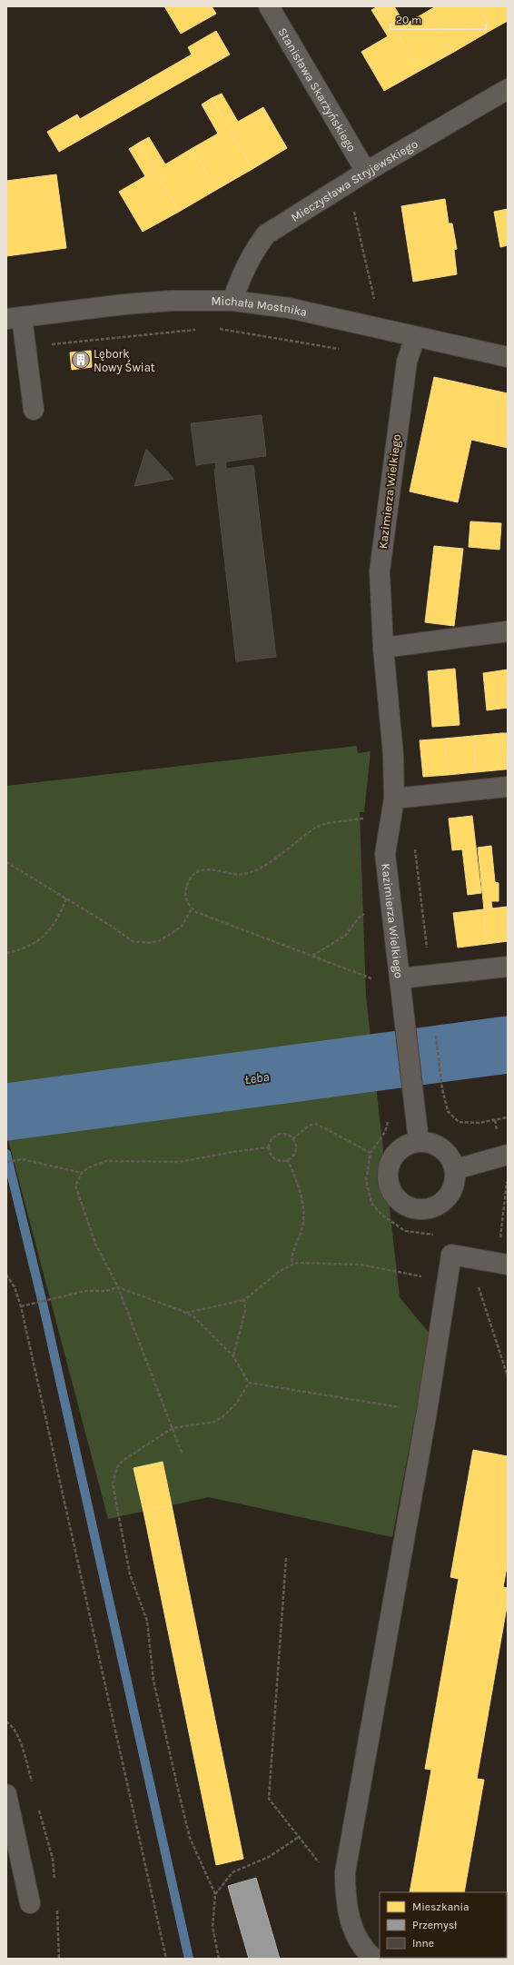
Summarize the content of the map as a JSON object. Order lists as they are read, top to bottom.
{
  "streets": {
    "street": [
      "Stanisława Skarżyńskiego",
      "Mieczysława Stryjewskiego",
      "Michała Mostnika",
      "Kazimierza Wielkiego"
    ]
  },
  "crossings": [
    ["Stanisława Skarżyńskiego", "Mieczysława Stryjewskiego"],
    ["Mieczysława Stryjewskiego", "Michała Mostnika"],
    ["Michała Mostnika", "Kazimierza Wielkiego"]
  ],
  "water": ["Łeba"],
  "places": {
    "building": ["Lębork Nowy Świat"]
  },
  "legend": ["Mieszkania", "Przemysł", "Inne"],
  "scale_bar": "20 m"
}
